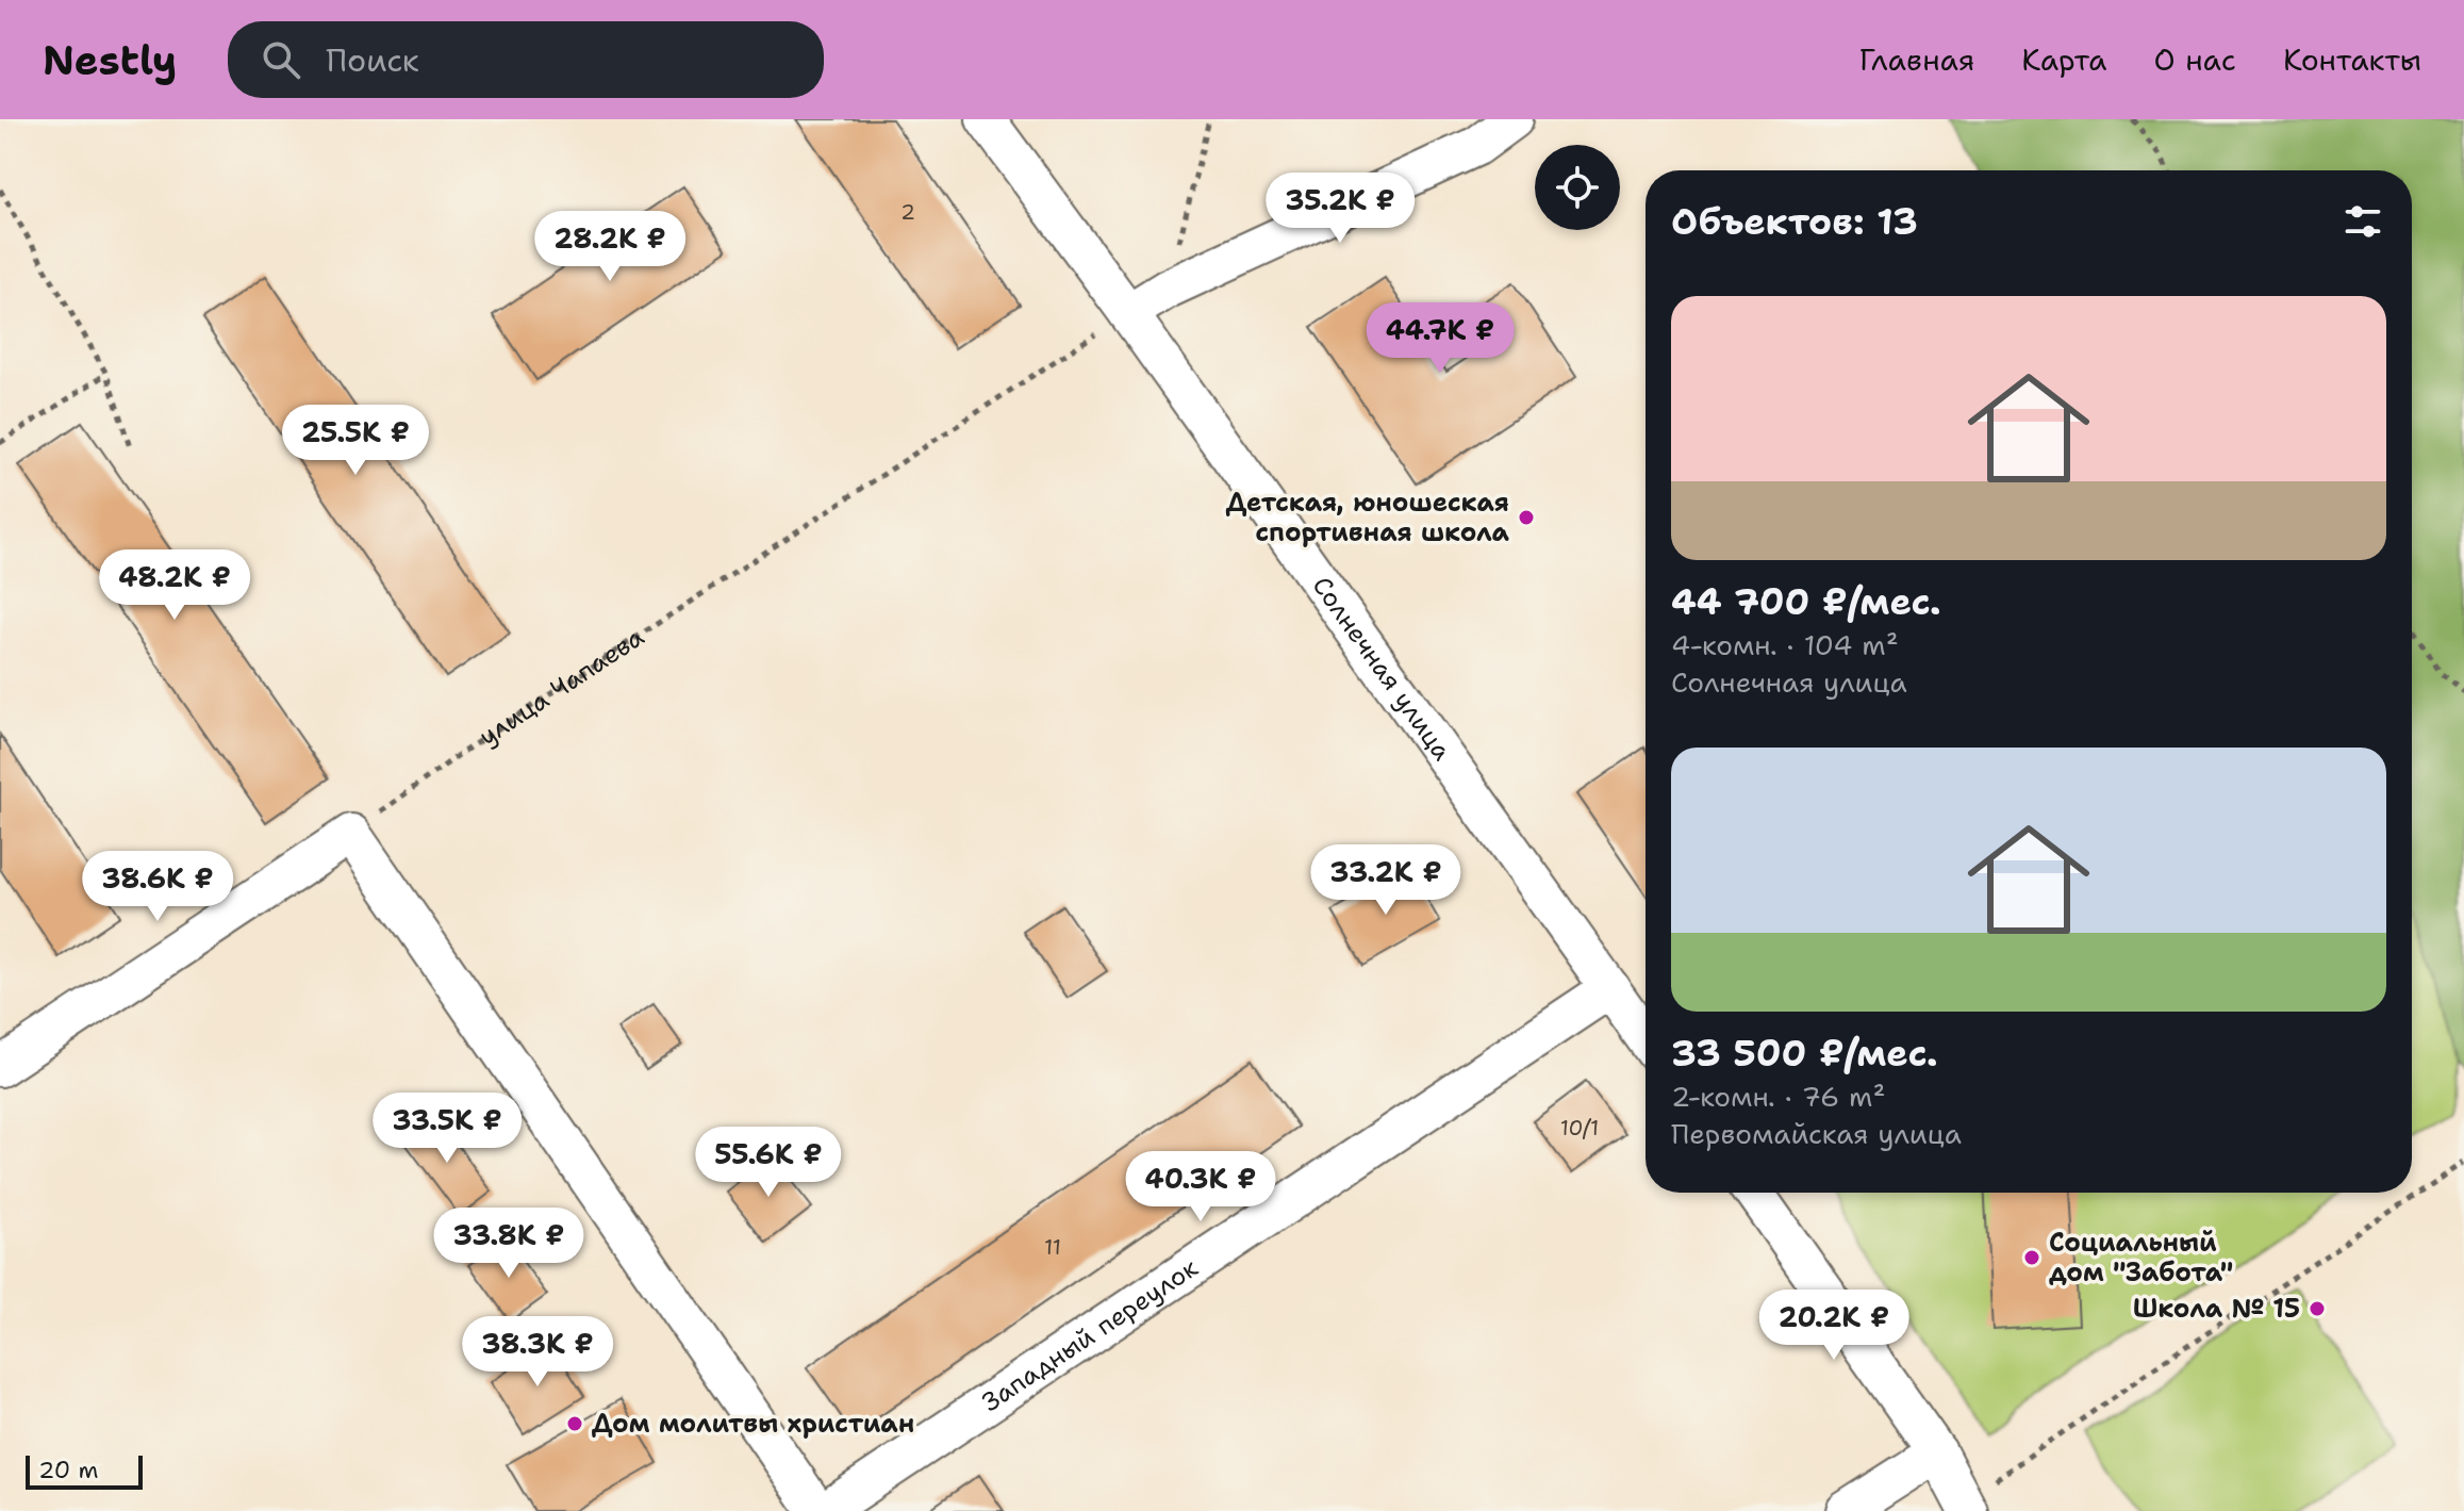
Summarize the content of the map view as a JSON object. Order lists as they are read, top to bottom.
{
  "streets": {
    "street": ["Солнечная улица", "Западный переулок"],
    "path": ["улица Чапаева"]
  },
  "crossings": [
    ["Солнечная улица", "улица Чапаева"],
    ["Солнечная улица", "Западный переулок"]
  ],
  "places": [
    "Детская, юношеская спортивная школа",
    "Социальный дом \"Забота\"",
    "Школа № 15",
    "Дом молитвы христиан"
  ],
  "house_numbers": ["2", "10/1", "11"],
  "scale_bar": "20 m",
  "page": {
    "header": "Nestly",
    "search": "Поиск",
    "nav": [
      "Главная",
      "Карта",
      "О нас",
      "Контакты"
    ],
    "heading": "Объектов: 13",
    "price": [
      "35.2K ₽",
      "28.2K ₽",
      "44.7K ₽",
      "25.5K ₽",
      "48.2K ₽",
      "33.2K ₽",
      "38.6K ₽",
      "33.5K ₽",
      "55.6K ₽",
      "40.3K ₽",
      "33.8K ₽",
      "20.2K ₽",
      "38.3K ₽"
    ],
    "list": [
      {
        "name": "44 700 ₽/мес.",
        "note": "4-комн. · 104 m² · Солнечная улица"
      },
      {
        "name": "33 500 ₽/мес.",
        "note": "2-комн. · 76 m² · Первомайская улица"
      }
    ],
    "scale": "20 m"
  }
}
